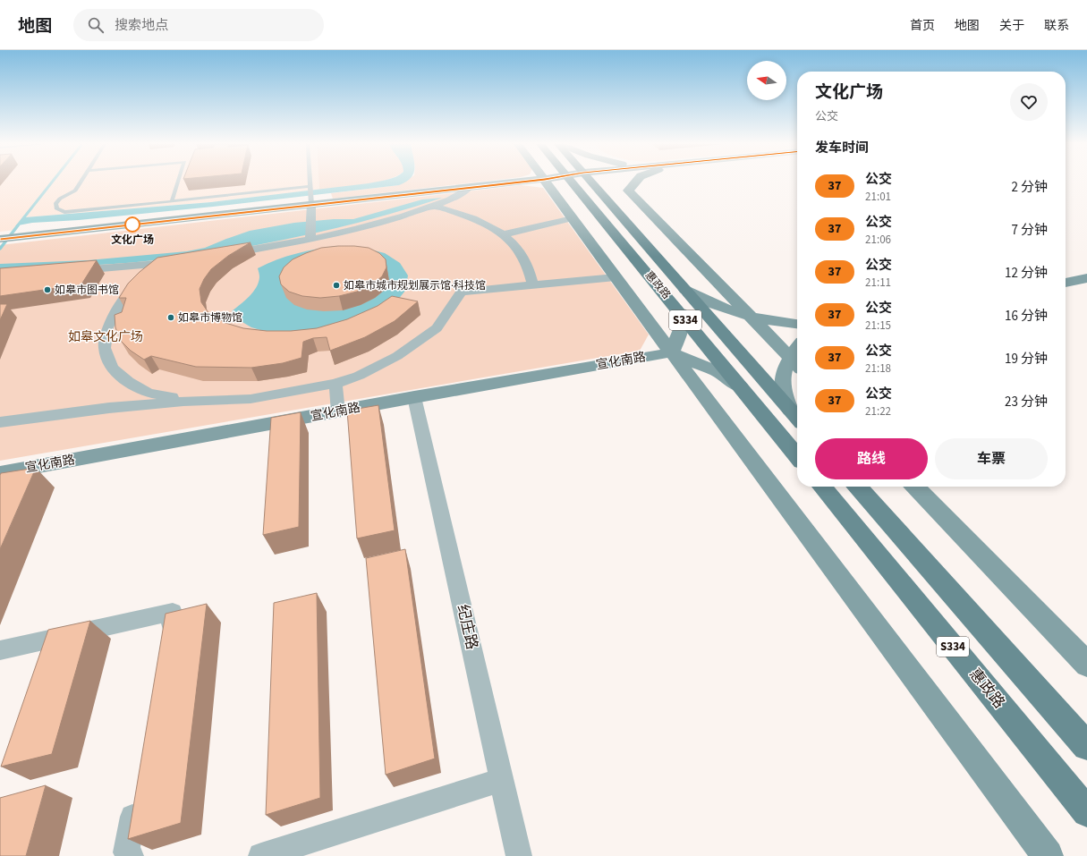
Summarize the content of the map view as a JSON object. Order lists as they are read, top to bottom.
{
  "streets": {
    "main road": ["惠政路", "S334"],
    "street": ["宣化南路", "纪庄路"]
  },
  "crossings": [
    ["宣化南路", "纪庄路"]
  ],
  "parks": ["如皋文化广场"],
  "places": [
    "文化广场",
    "如皋市城市规划展示馆·科技馆",
    "如皋市图书馆",
    "如皋市博物馆"
  ],
  "lines": ["bus line 37"],
  "north": "left",
  "page": {
    "header": "地图",
    "search": "搜索地点",
    "nav": [
      "首页",
      "地图",
      "关于",
      "联系"
    ],
    "heading": [
      ["文化广场", "公交"],
      "发车时间"
    ],
    "list": [
      {
        "mark": "37",
        "name": "公交",
        "note": "21:01",
        "value": "2 分钟"
      },
      {
        "mark": "37",
        "name": "公交",
        "note": "21:06",
        "value": "7 分钟"
      },
      {
        "mark": "37",
        "name": "公交",
        "note": "21:11",
        "value": "12 分钟"
      },
      {
        "mark": "37",
        "name": "公交",
        "note": "21:15",
        "value": "16 分钟"
      },
      {
        "mark": "37",
        "name": "公交",
        "note": "21:18",
        "value": "19 分钟"
      },
      {
        "mark": "37",
        "name": "公交",
        "note": "21:22",
        "value": "23 分钟"
      }
    ],
    "buttons": ["路线", "车票"]
  }
}
